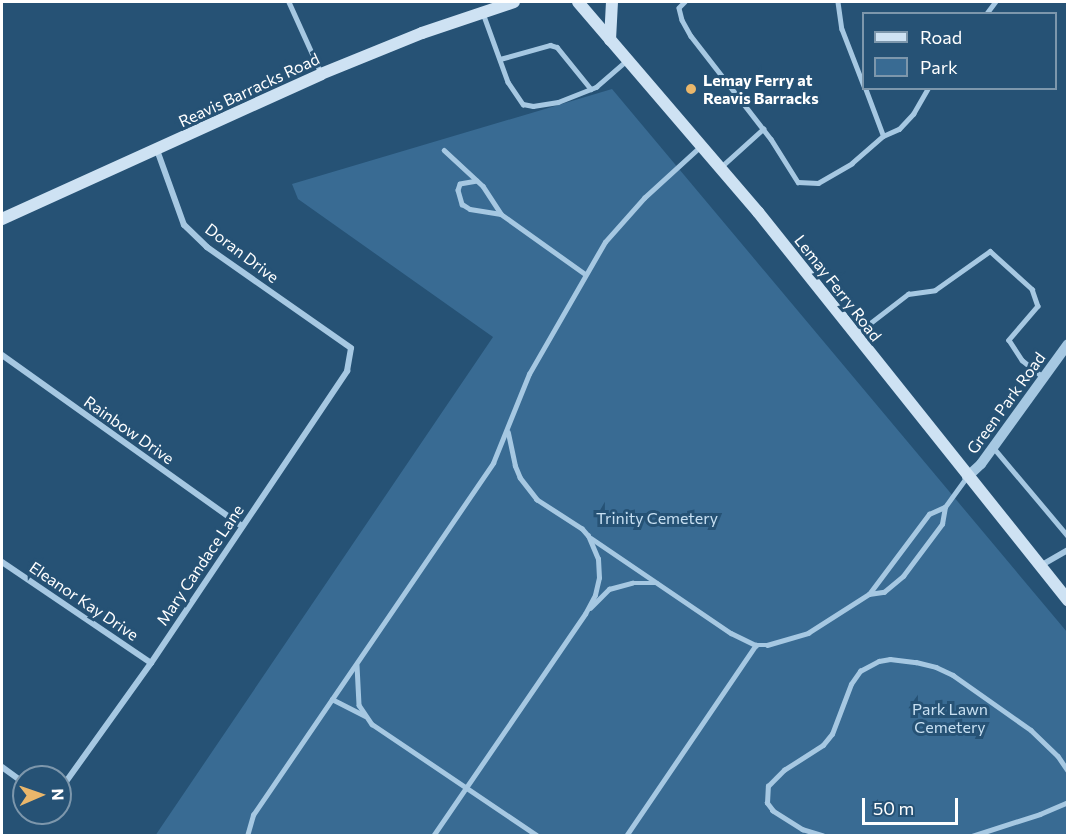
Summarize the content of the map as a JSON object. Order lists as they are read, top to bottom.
{
  "streets": {
    "main road": ["Reavis Barracks Road", "Lemay Ferry Road"],
    "street": [
      "Doran Drive",
      "Green Park Road",
      "Rainbow Drive",
      "Mary Candace Lane",
      "Eleanor Kay Drive"
    ]
  },
  "crossings": [
    ["Reavis Barracks Road", "Doran Drive"],
    ["Doran Drive", "Mary Candace Lane"],
    ["Lemay Ferry Road", "Green Park Road"],
    ["Rainbow Drive", "Mary Candace Lane"],
    ["Mary Candace Lane", "Eleanor Kay Drive"]
  ],
  "parks": ["Trinity Cemetery", "Park Lawn Cemetery"],
  "places": ["Lemay Ferry at Reavis Barracks"],
  "legend": ["Road", "Park"],
  "scale_bar": "50 m",
  "north": "right"
}
